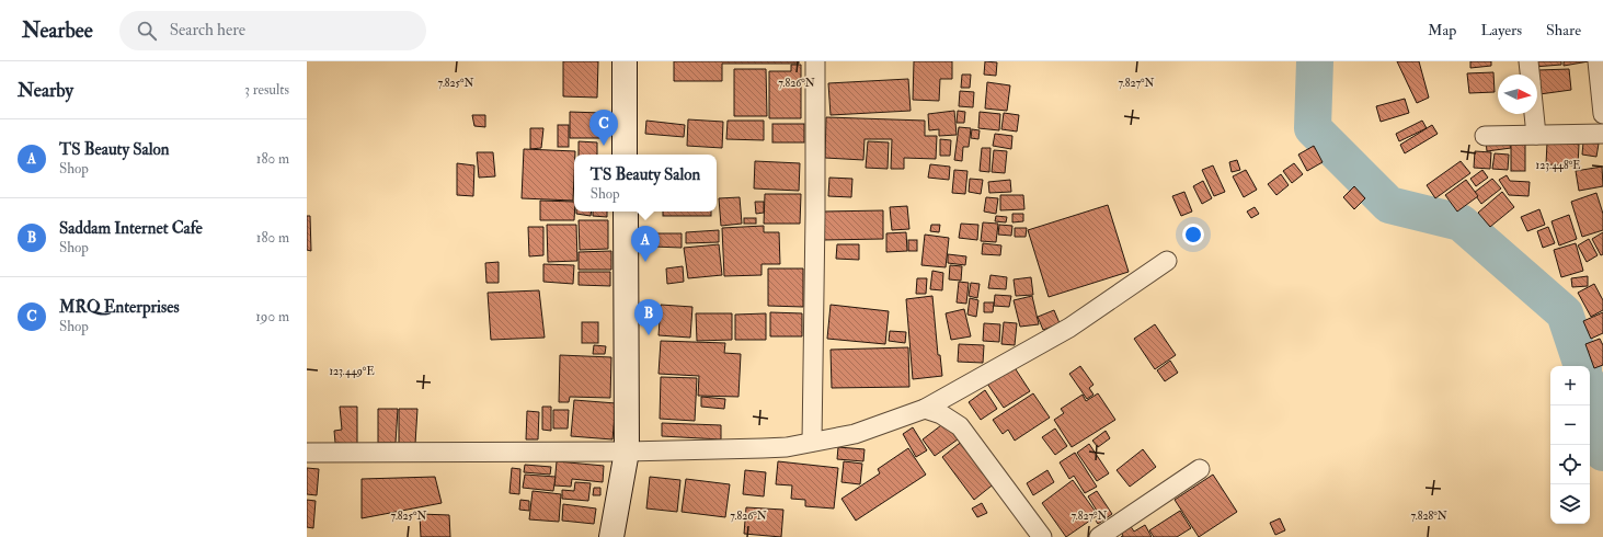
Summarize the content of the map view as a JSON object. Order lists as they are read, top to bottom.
{
  "north": "right",
  "page": {
    "header": "Nearbee",
    "search": "Search here",
    "nav": ["Map", "Layers", "Share"],
    "heading": ["Nearby", "3 results"],
    "pins": ["C", "A", "B"],
    "list": [
      {
        "mark": "A",
        "name": "TS Beauty Salon",
        "note": "Shop",
        "value": "180 m"
      },
      {
        "mark": "B",
        "name": "Saddam Internet Cafe",
        "note": "Shop",
        "value": "180 m"
      },
      {
        "mark": "C",
        "name": "MRQ Enterprises",
        "note": "Shop",
        "value": "190 m"
      }
    ],
    "popup": ["TS Beauty Salon", "Shop"],
    "map_buttons": ["+", "−"]
  },
  "coordinates": [
    "7.825°N",
    "7.826°N",
    "7.827°N",
    "123.448°E",
    "123.449°E",
    "7.828°N"
  ]
}
